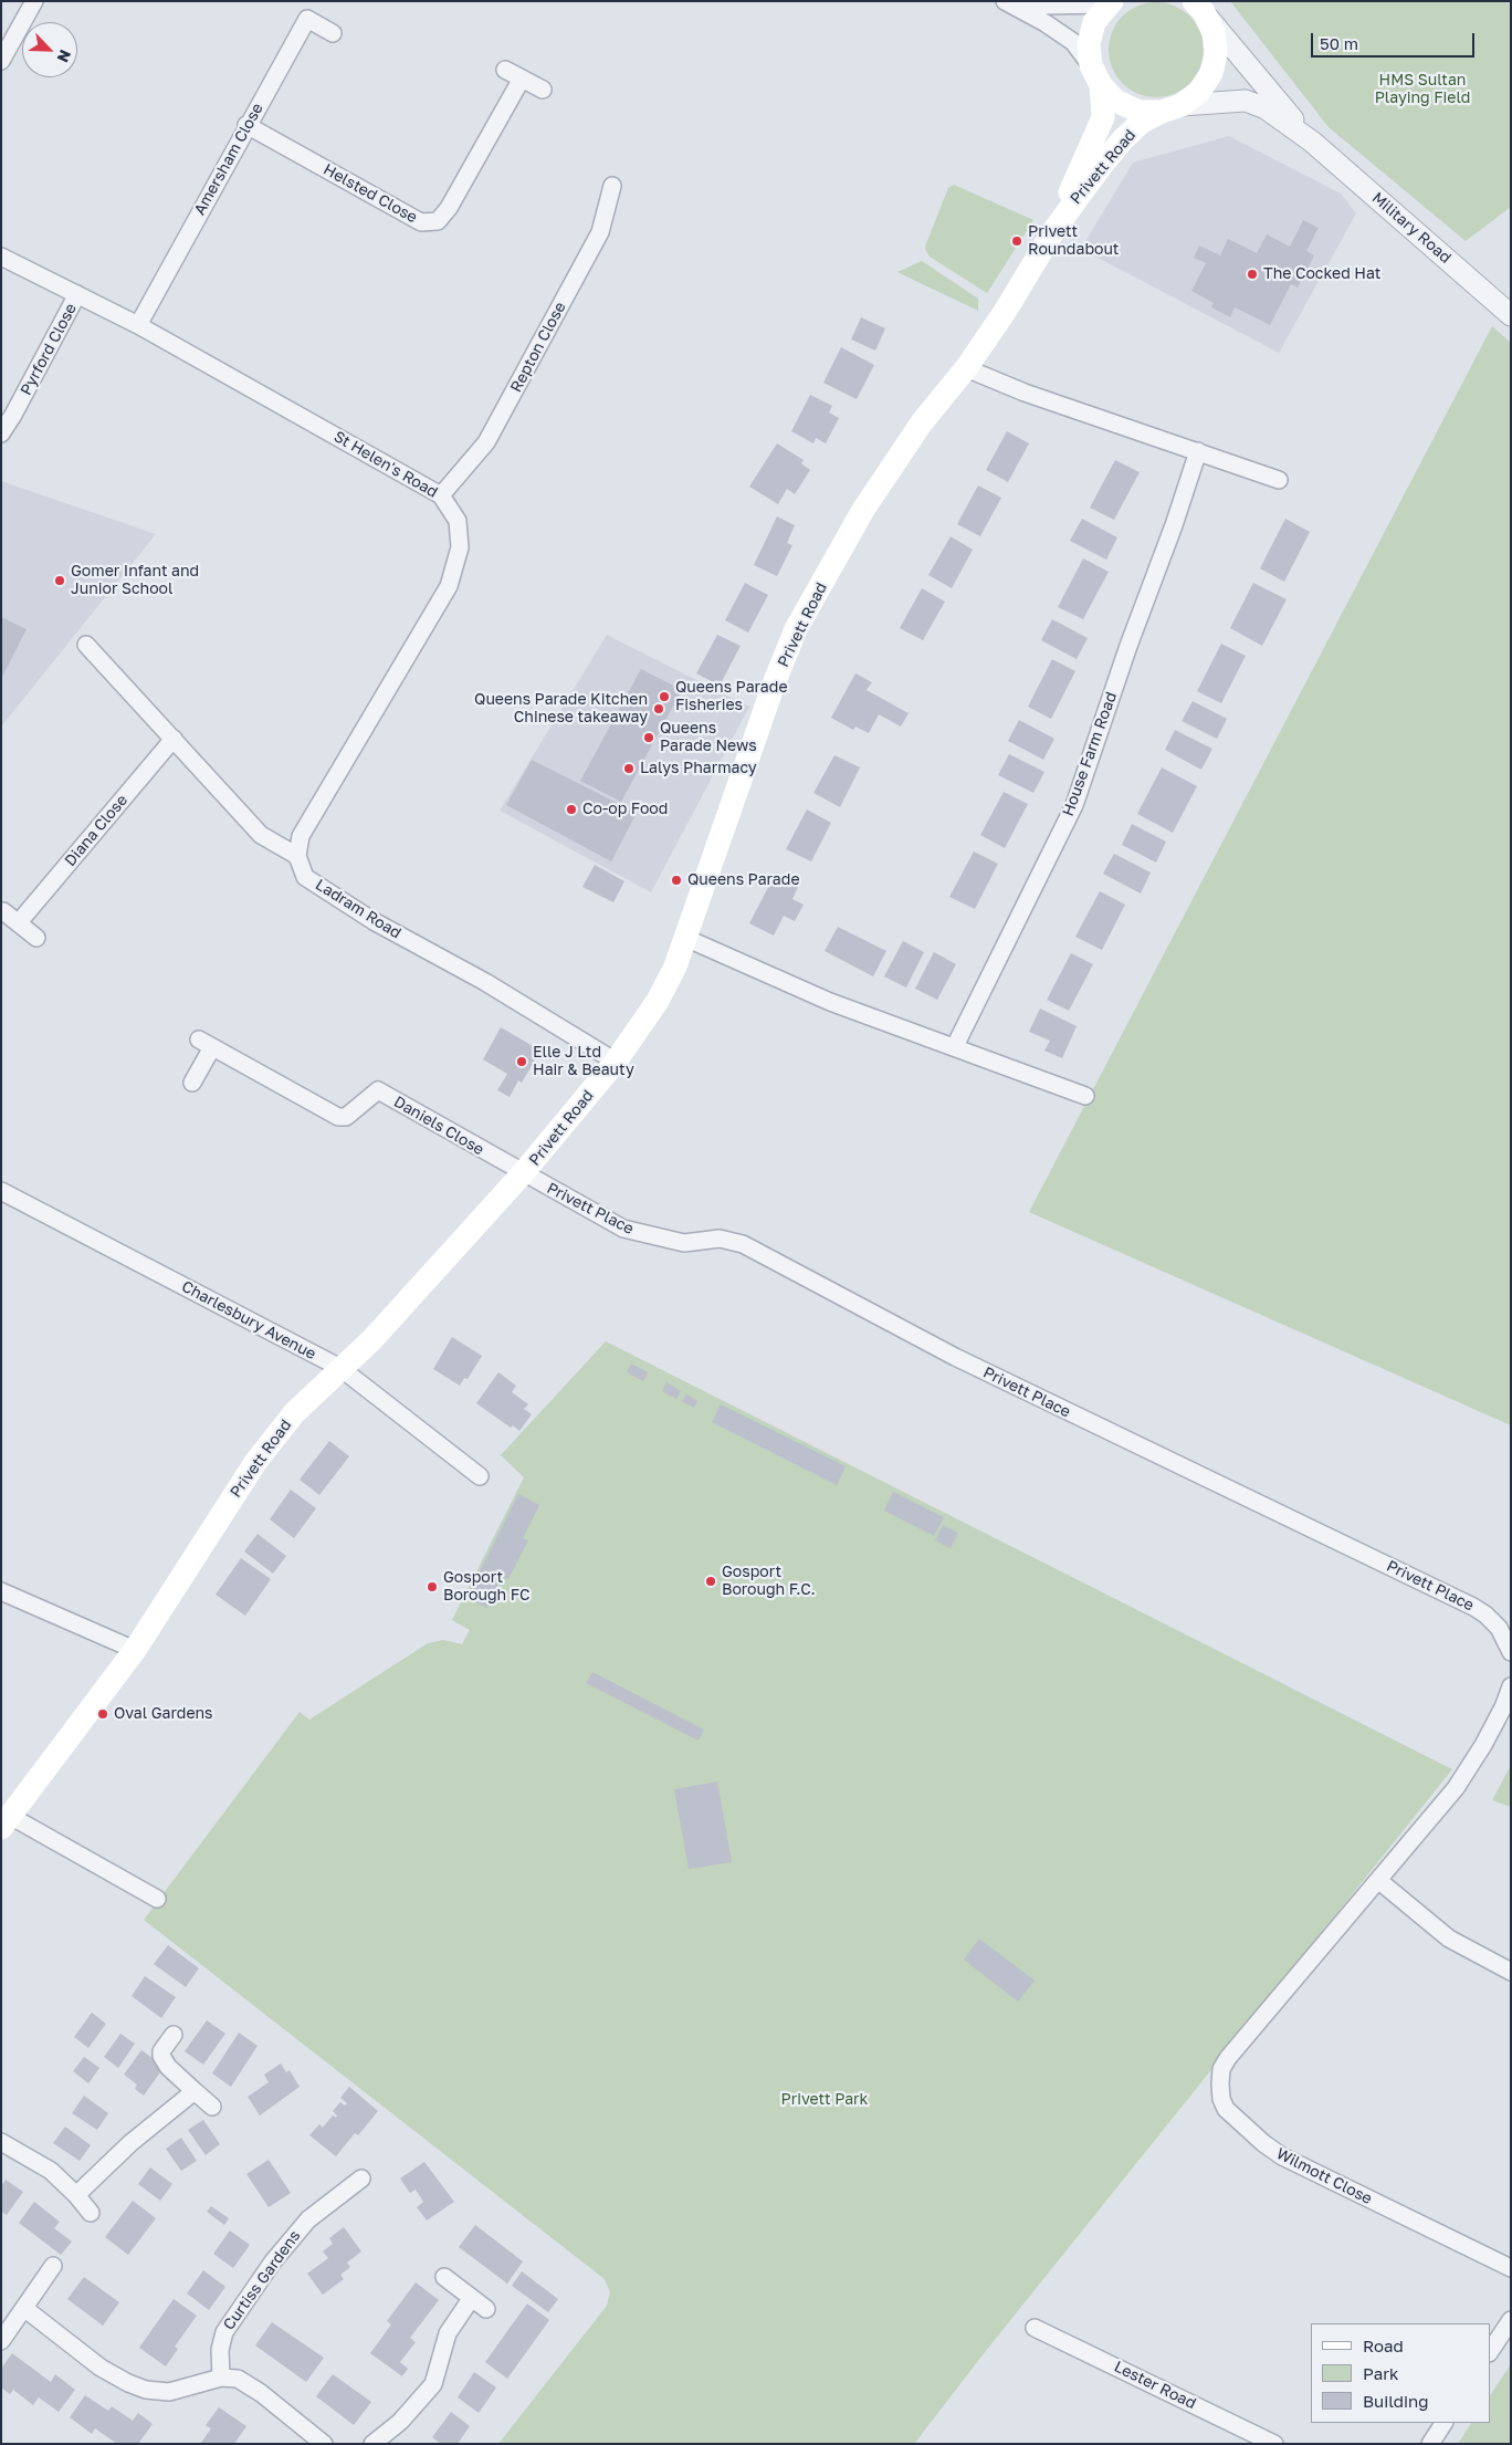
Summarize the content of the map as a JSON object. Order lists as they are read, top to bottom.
{
  "streets": {
    "main road": ["Privett Road"],
    "street": [
      "Amersham Close",
      "Helsted Close",
      "Military Road",
      "Repton Close",
      "Pyrford Close",
      "St Helen's Road",
      "House Farm Road",
      "Diana Close",
      "Ladram Road",
      "Daniels Close",
      "Privett Place",
      "Charlesbury Avenue",
      "Wilmott Close",
      "Curtiss Gardens",
      "Lester Road"
    ]
  },
  "crossings": [
    ["Amersham Close", "Helsted Close"],
    ["Amersham Close", "St Helen's Road"],
    ["Privett Road", "Military Road"],
    ["Privett Road", "Ladram Road"],
    ["Privett Road", "Daniels Close"],
    ["Privett Road", "Privett Place"],
    ["Privett Road", "Charlesbury Avenue"],
    ["Repton Close", "St Helen's Road"],
    ["Pyrford Close", "St Helen's Road"],
    ["St Helen's Road", "Ladram Road"],
    ["Daniels Close", "Privett Place"]
  ],
  "parks": ["HMS Sultan Playing Field", "Privett Park"],
  "places": [
    "Privett Roundabout",
    "The Cocked Hat",
    "Gomer Infant and Junior School",
    "Queens Parade Fisheries",
    "Queens Parade Kitchen Chinese takeaway",
    "Queens Parade News",
    "Lalys Pharmacy",
    "Co-op Food",
    "Queens Parade",
    "Elle J Ltd Hair & Beauty",
    "Gosport Borough F.C.",
    "Gosport Borough FC",
    "Oval Gardens"
  ],
  "legend": ["Road", "Park", "Building"],
  "scale_bar": "50 m",
  "north": "bottom right"
}
